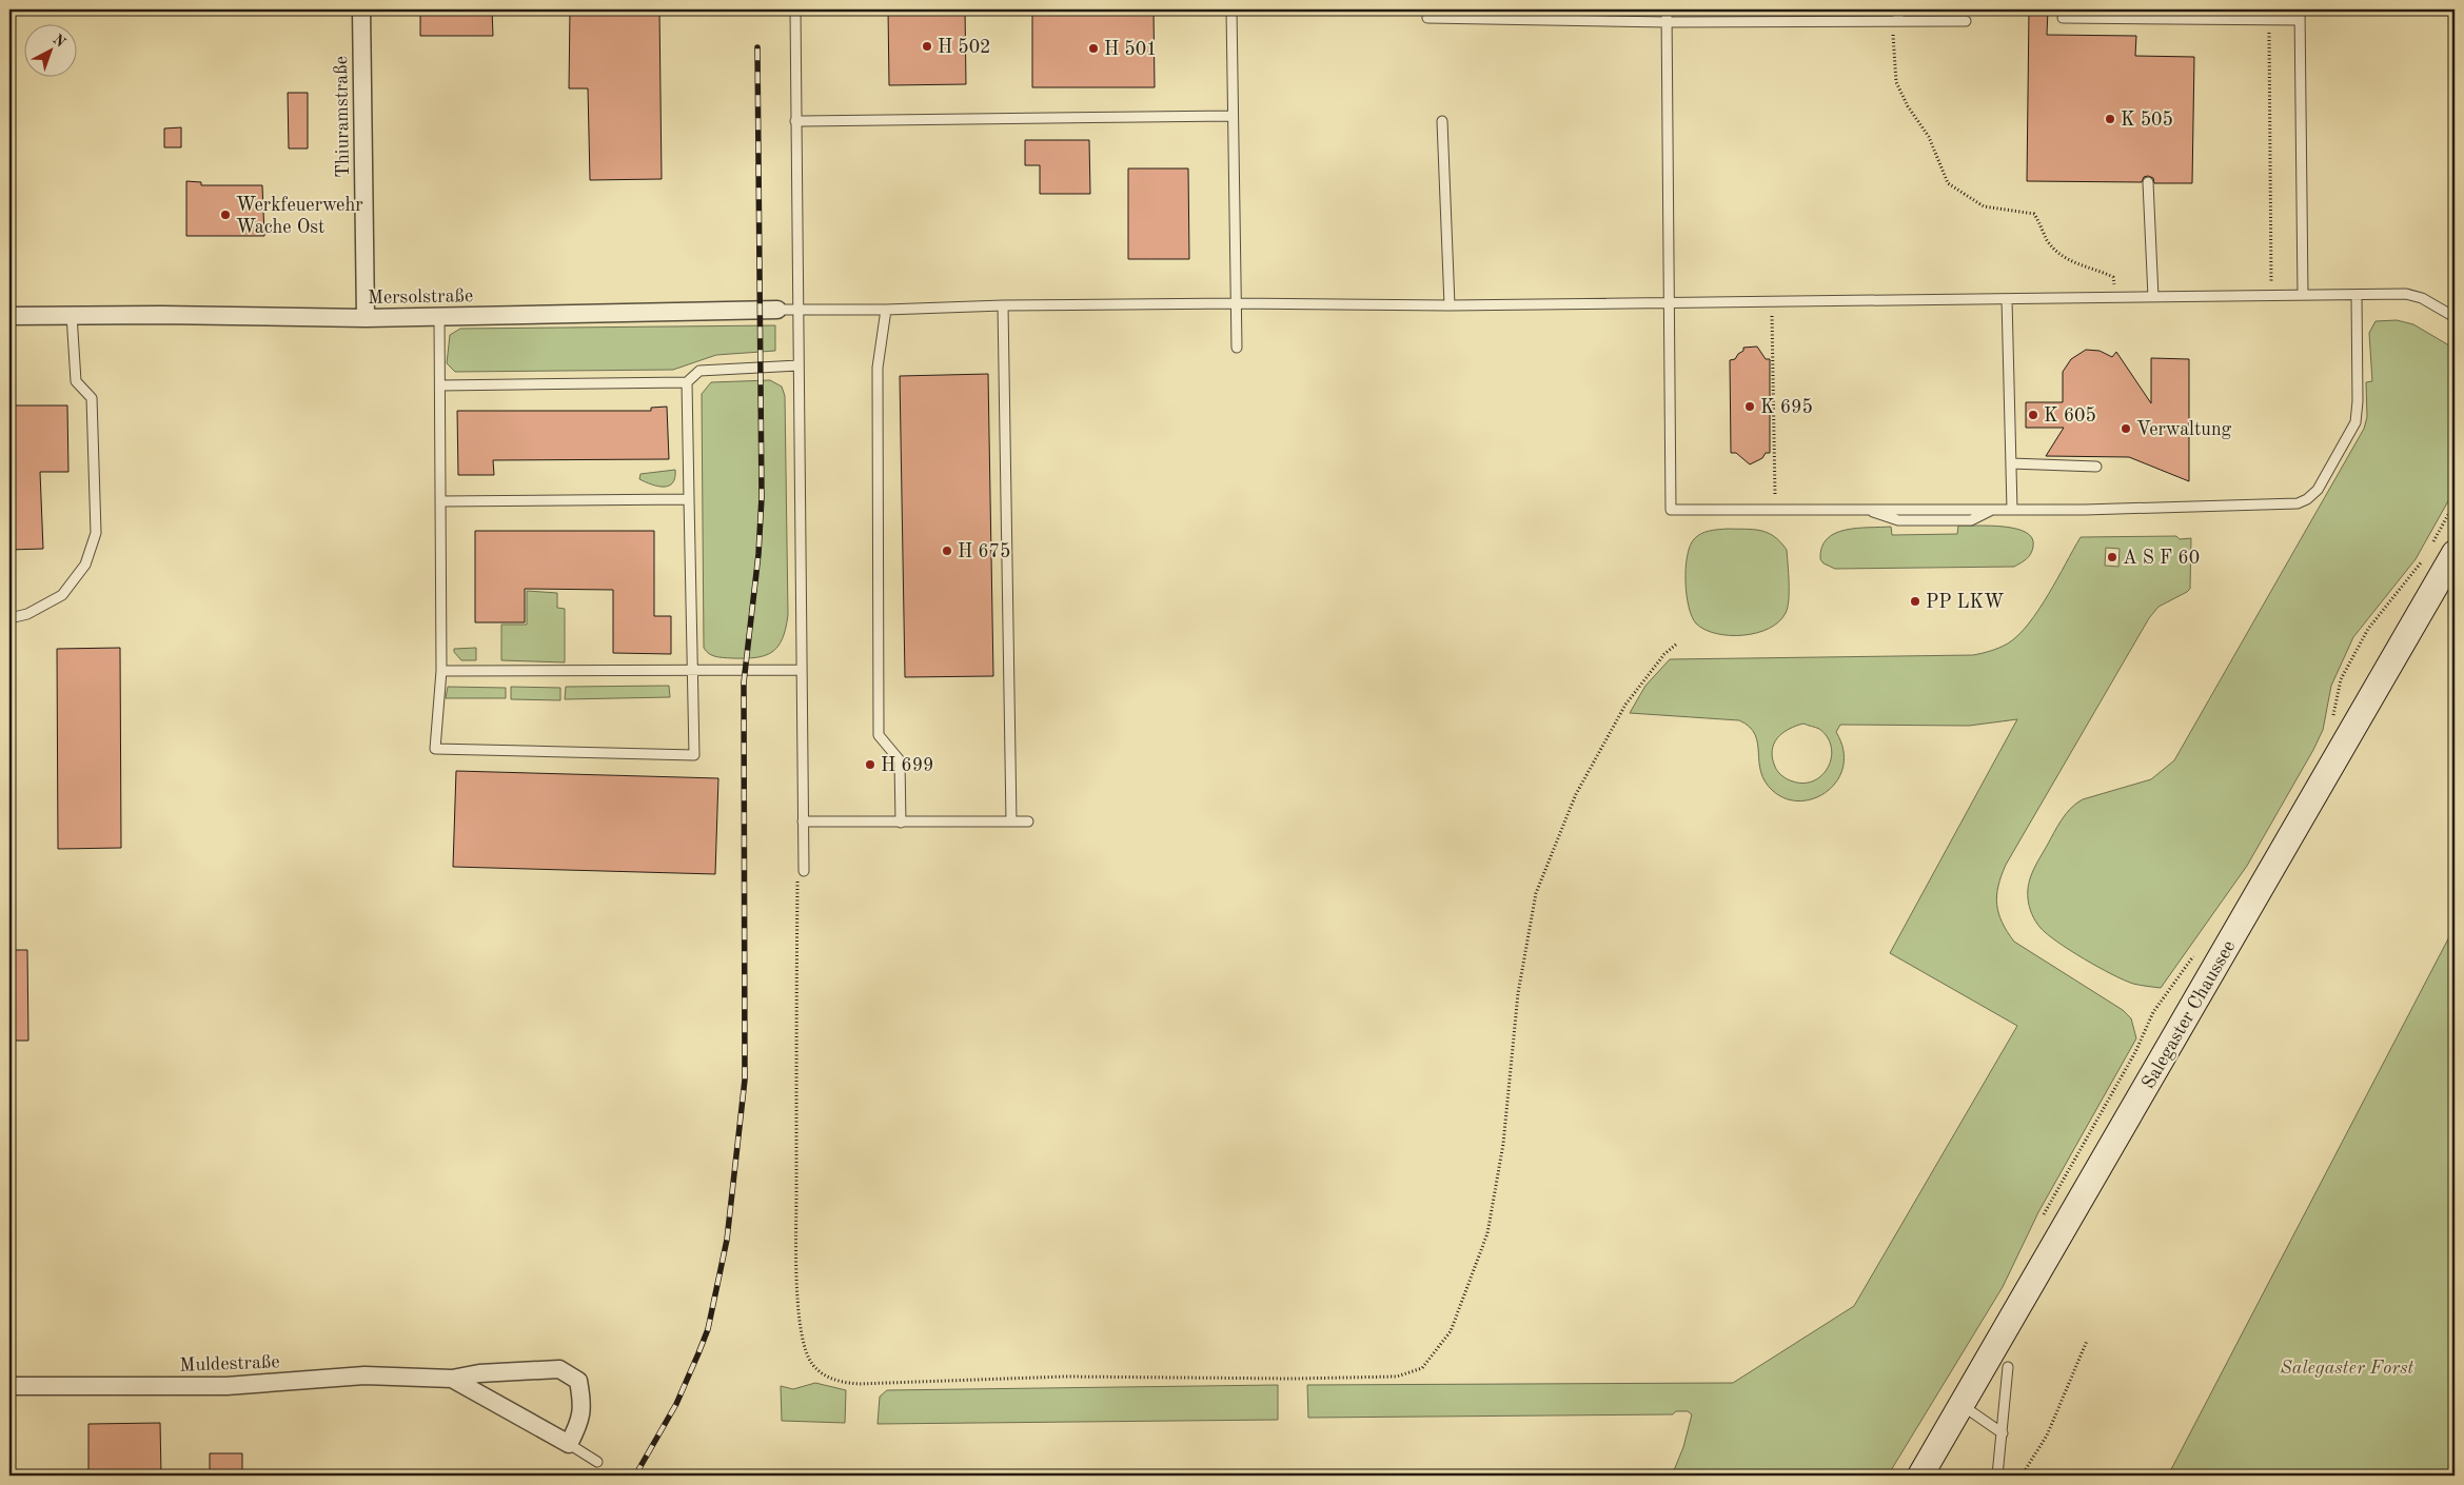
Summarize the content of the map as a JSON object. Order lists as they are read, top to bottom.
{
  "streets": {
    "main road": ["Salegaster Chaussee"],
    "street": ["Thiuramstraße", "Mersolstraße", "Muldestraße"]
  },
  "crossings": [
    ["Thiuramstraße", "Mersolstraße"]
  ],
  "parks": ["Salegaster Forst"],
  "places": [
    "H 502",
    "H 501",
    "K 505",
    "Werkfeuerwehr Wache Ost",
    "K 695",
    "K 605",
    "Verwaltung",
    "H 675",
    "A S F 60",
    "PP LKW",
    "H 699"
  ],
  "north": "top right"
}
